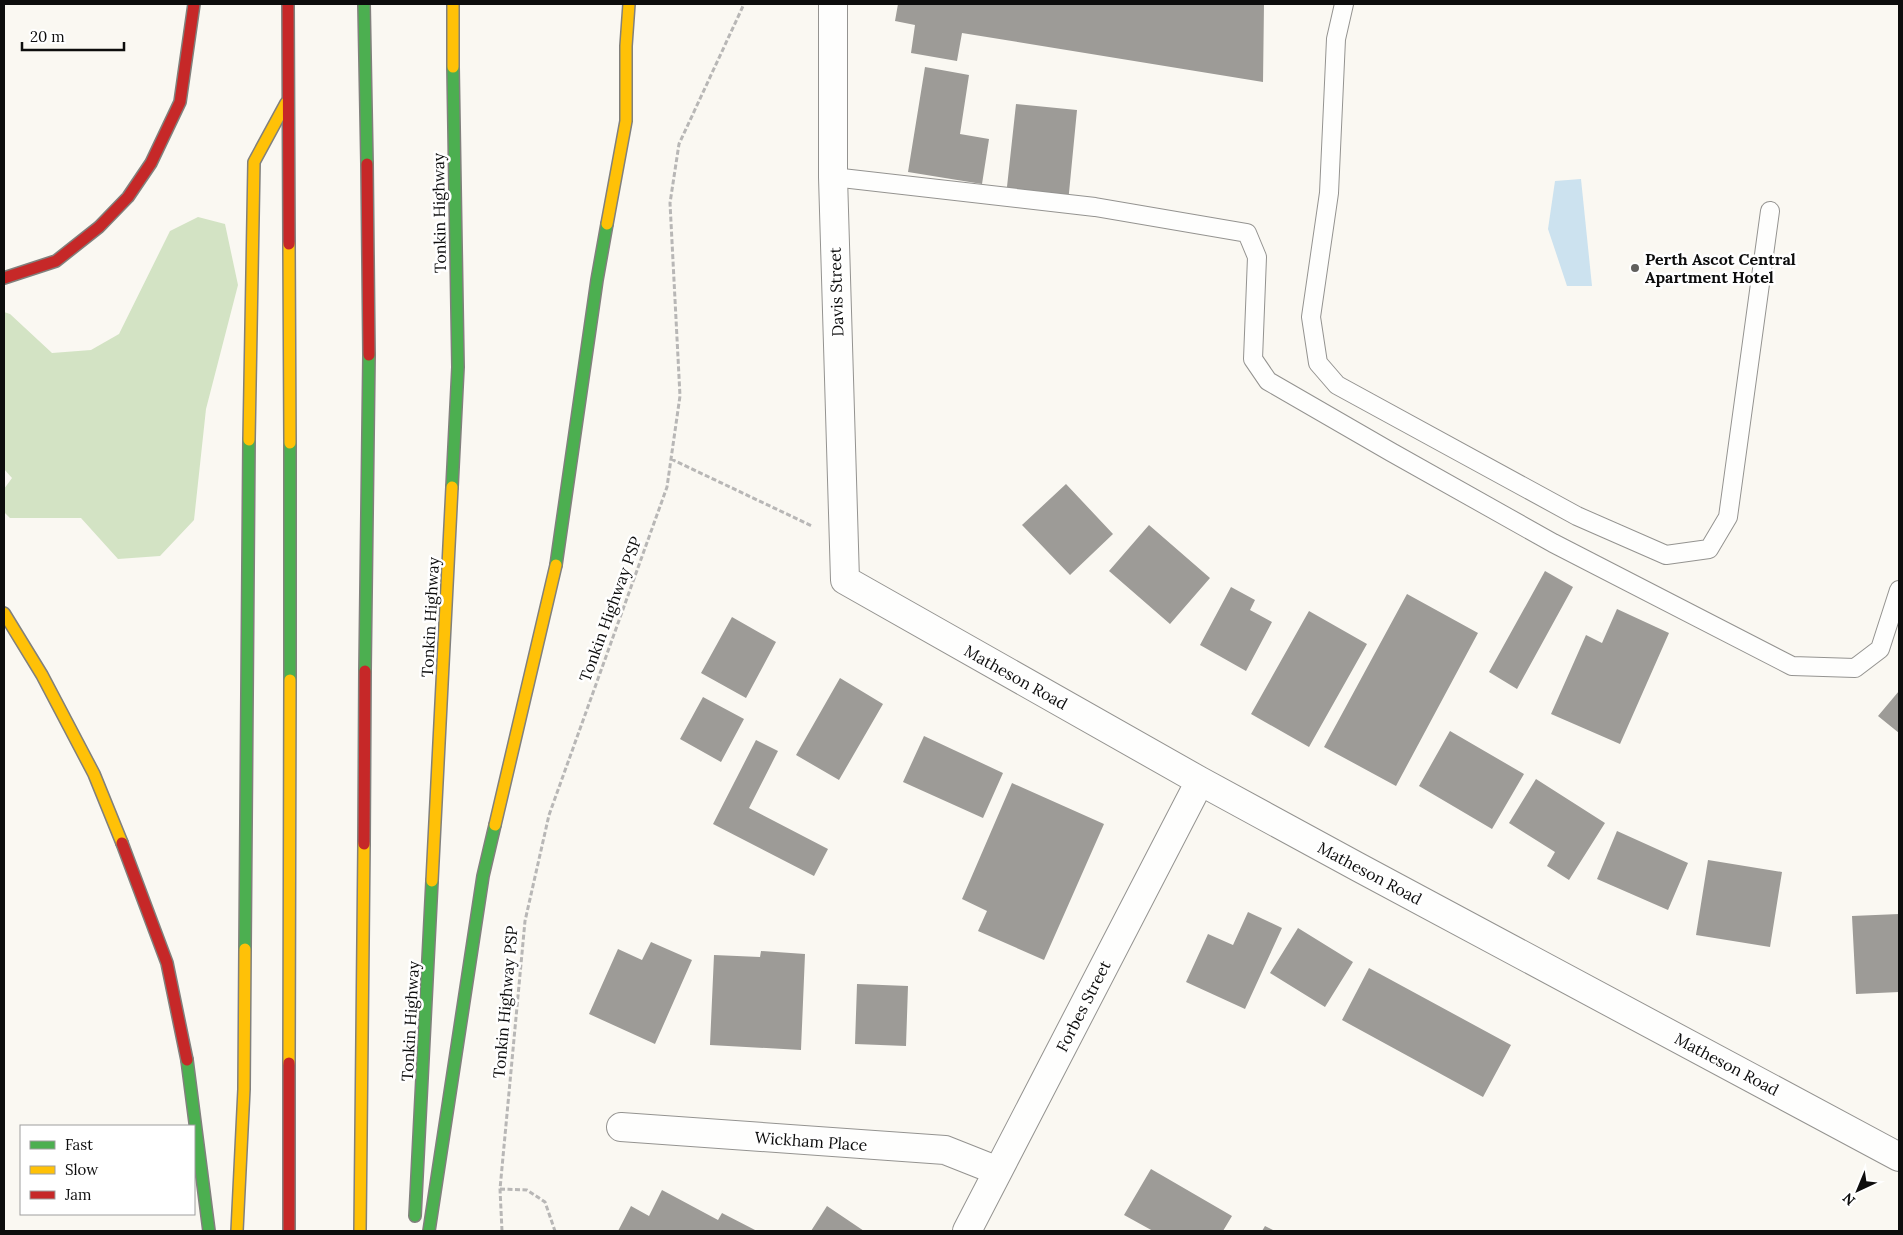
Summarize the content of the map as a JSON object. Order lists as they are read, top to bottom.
{
  "streets": {
    "highway": ["Tonkin Highway"],
    "street": [
      "Davis Street",
      "Matheson Road",
      "Forbes Street",
      "Wickham Place"
    ],
    "path": ["Tonkin Highway PSP"]
  },
  "crossings": [
    ["Davis Street", "Matheson Road"],
    ["Matheson Road", "Forbes Street"],
    ["Forbes Street", "Wickham Place"]
  ],
  "places": ["Perth Ascot Central Apartment Hotel"],
  "legend": ["Fast", "Slow", "Jam"],
  "scale_bar": "20 m",
  "north": "bottom left"
}
